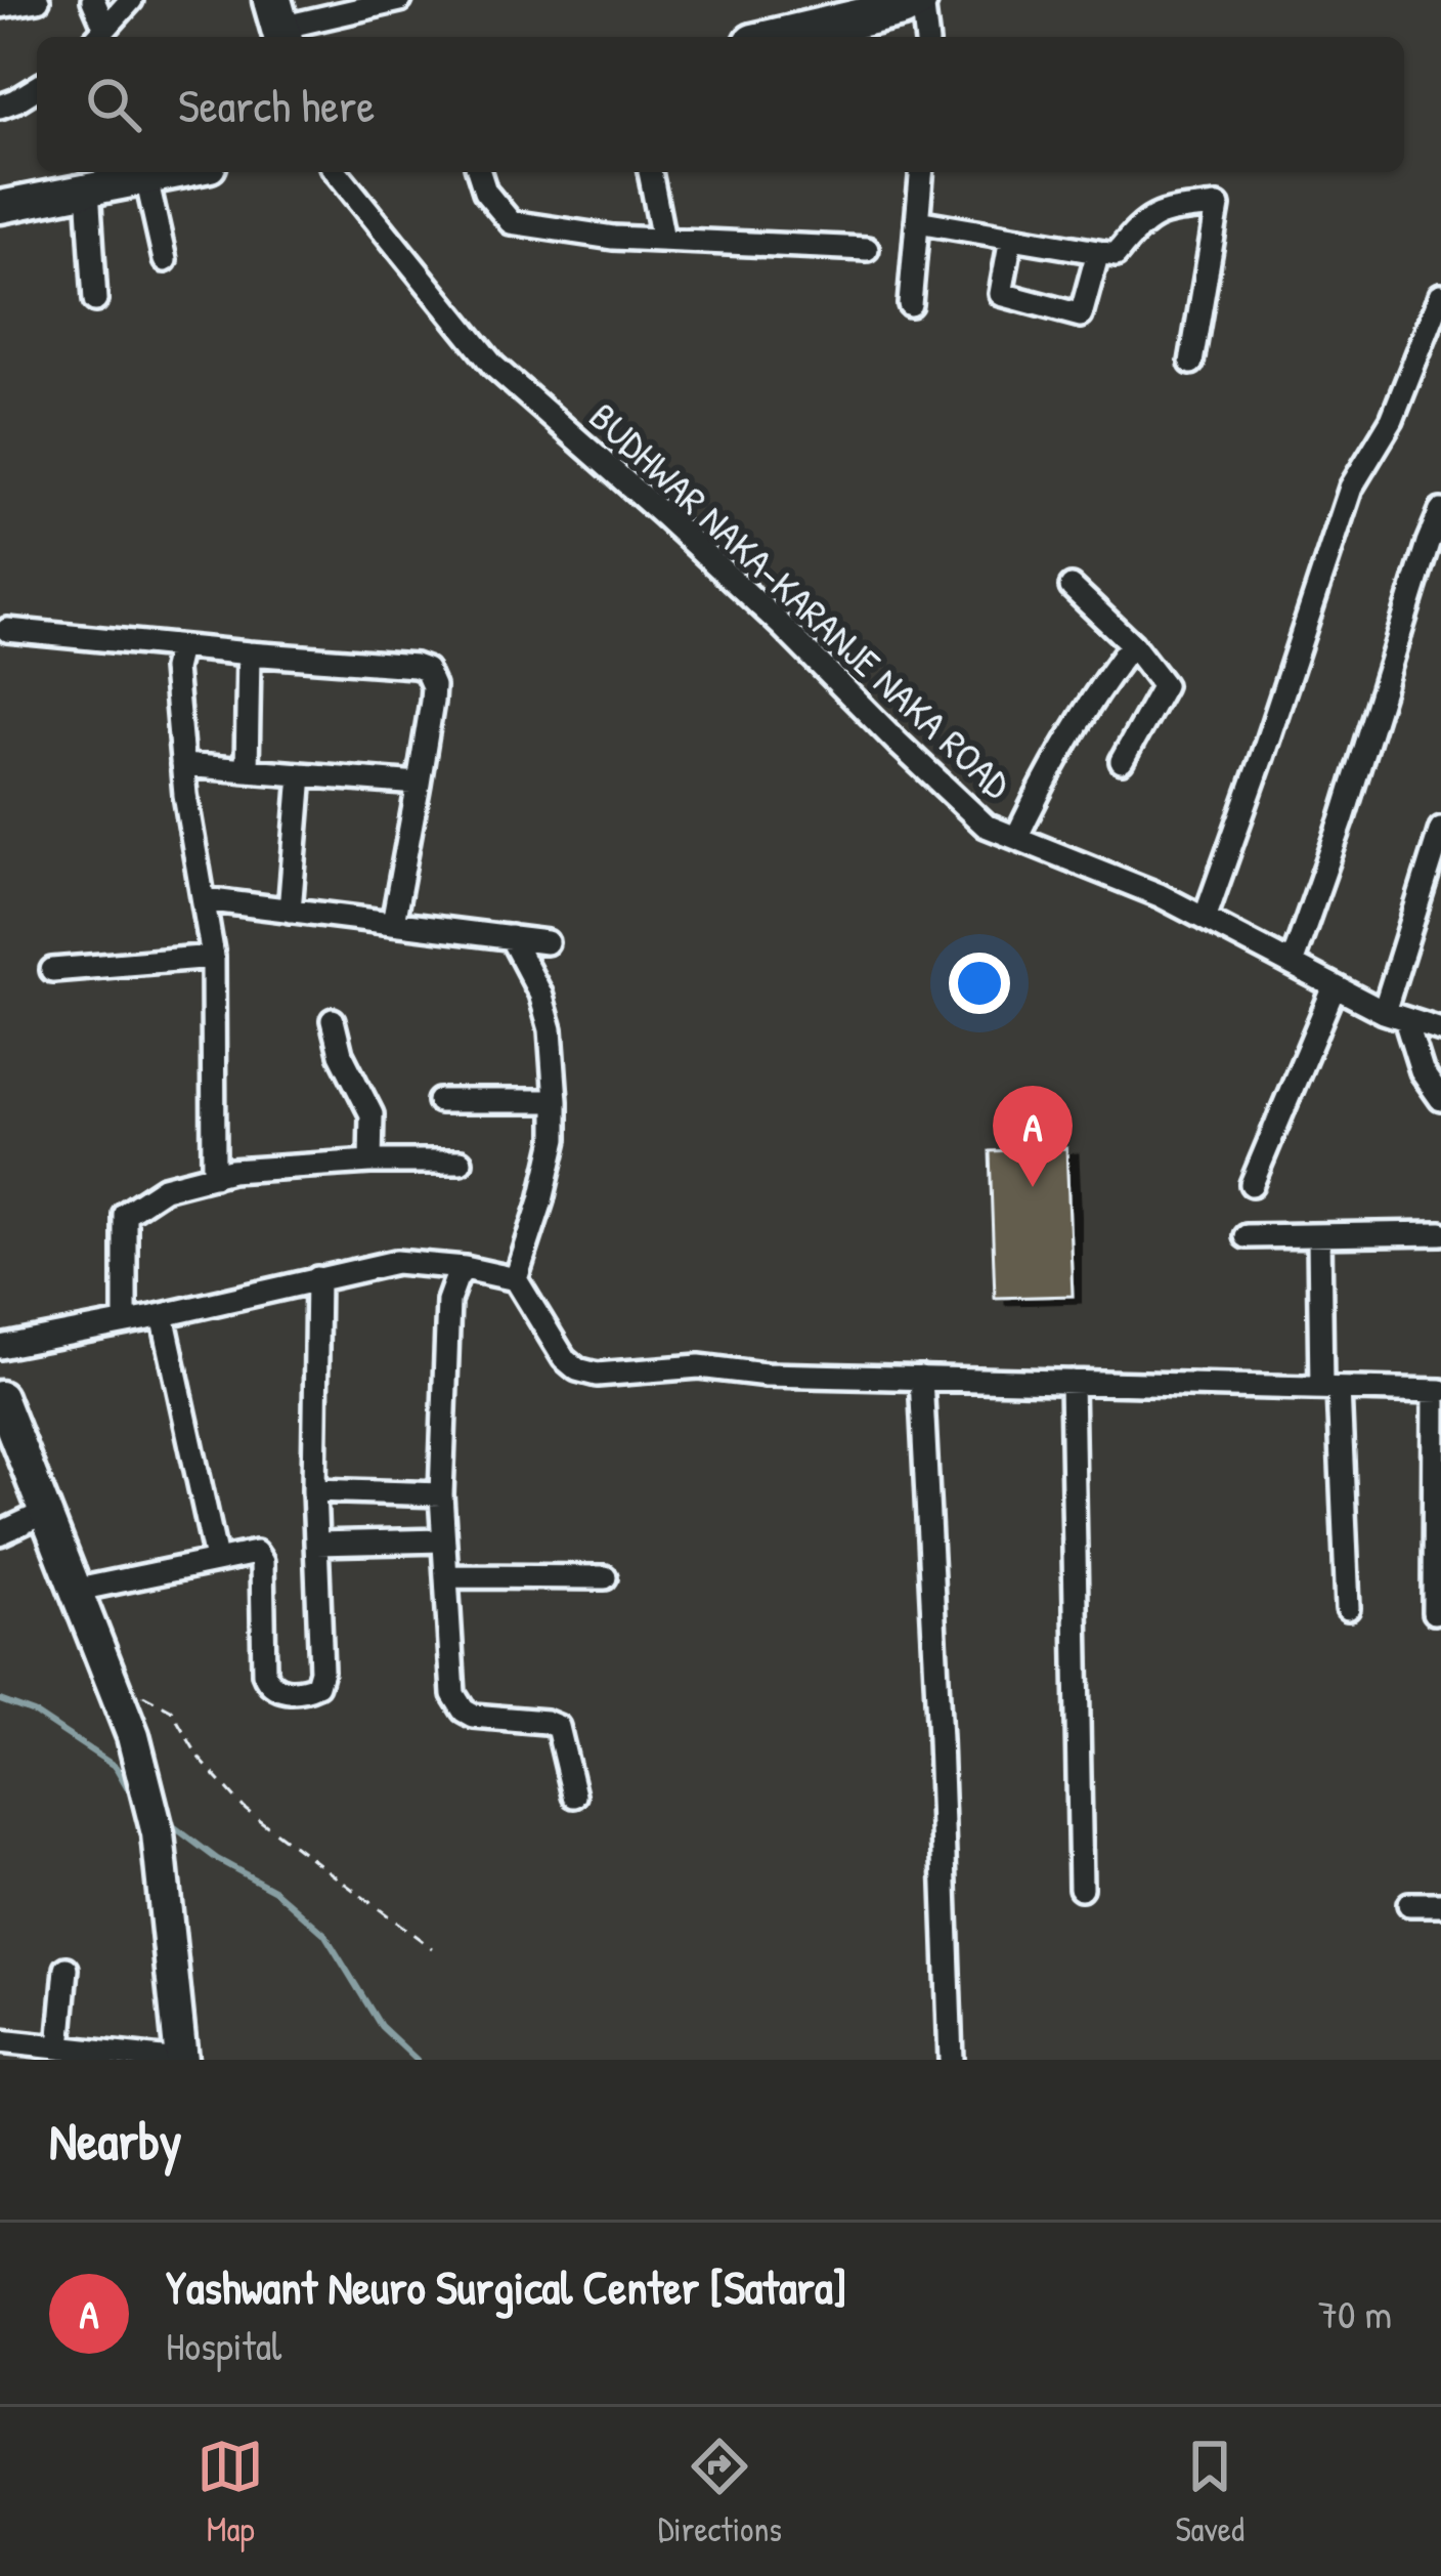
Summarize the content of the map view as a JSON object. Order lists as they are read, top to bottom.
{
  "streets": {
    "street": ["BUDHWAR NAKA-KARANJE NAKA ROAD"]
  },
  "page": {
    "search": "Search here",
    "pins": "A",
    "heading": "Nearby",
    "list": [
      {
        "mark": "A",
        "name": "Yashwant Neuro Surgical Center [Satara]",
        "note": "Hospital",
        "value": "70 m"
      }
    ],
    "nav": ["Map", "Directions", "Saved"]
  }
}
